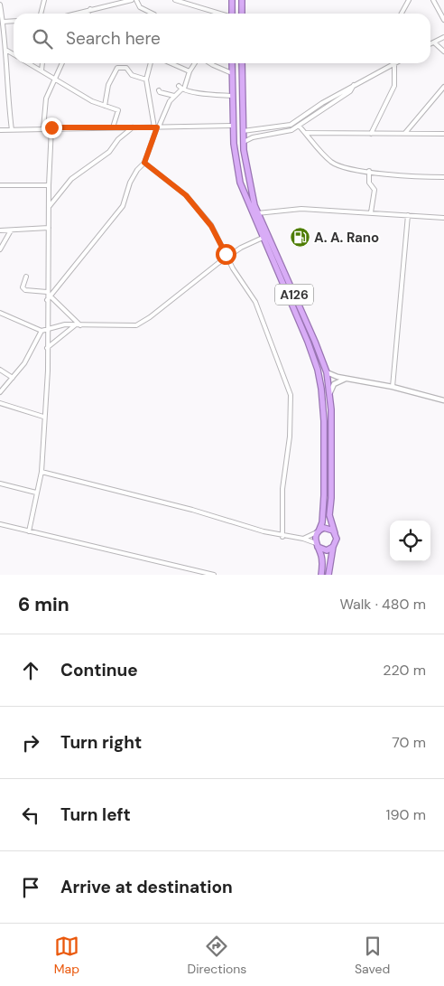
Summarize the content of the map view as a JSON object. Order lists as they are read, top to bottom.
{
  "streets": {
    "highway": ["A126"]
  },
  "places": {
    "fuel station": ["A. A. Rano"]
  },
  "page": {
    "search": "Search here",
    "heading": ["6 min", "Walk · 480 m"],
    "list": [
      ["Continue", "220 m"],
      ["Turn right", "70 m"],
      ["Turn left", "190 m"],
      "Arrive at destination"
    ],
    "nav": ["Map", "Directions", "Saved"]
  }
}
